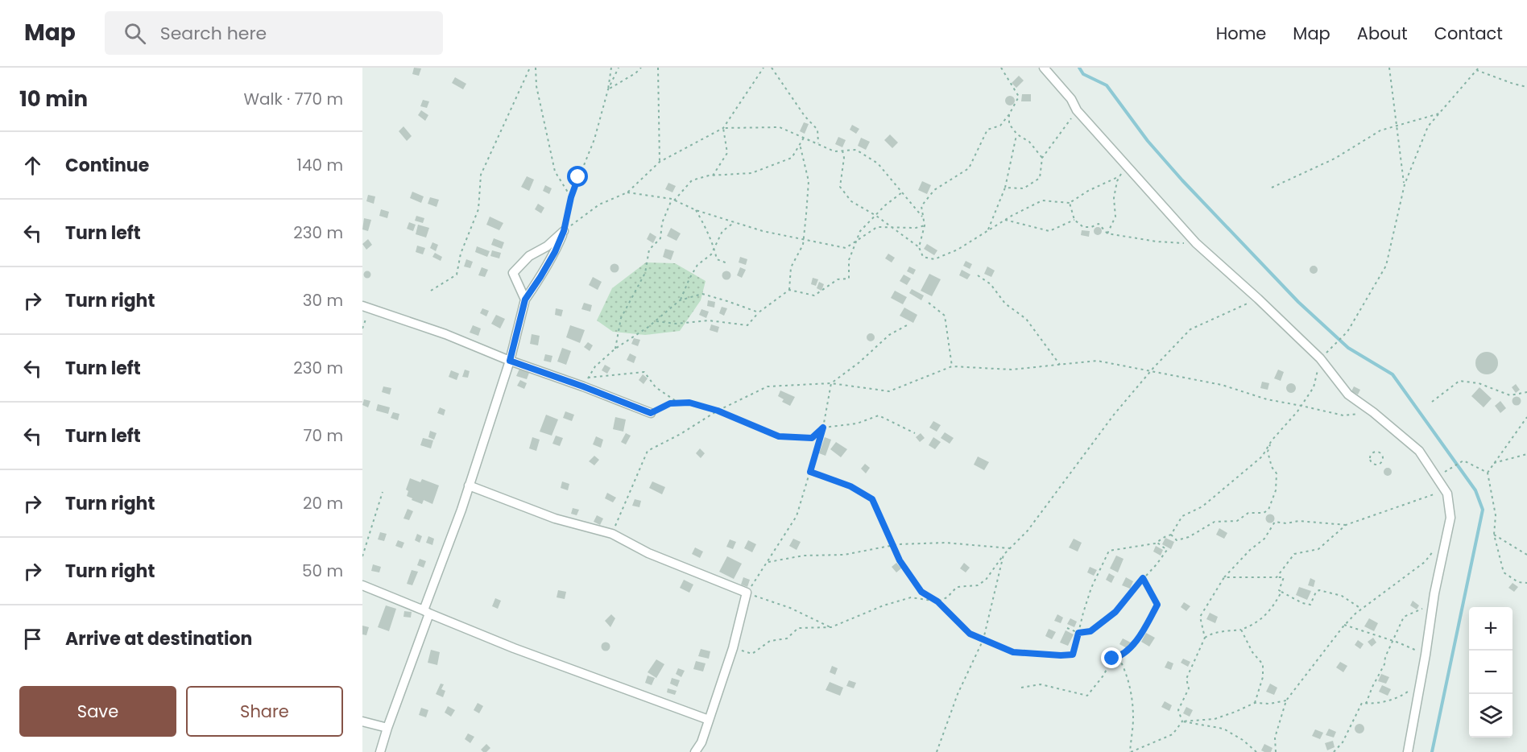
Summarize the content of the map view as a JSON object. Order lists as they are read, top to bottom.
{
  "page": {
    "header": "Map",
    "search": "Search here",
    "nav": [
      "Home",
      "Map",
      "About",
      "Contact"
    ],
    "heading": ["10 min", "Walk · 770 m"],
    "list": [
      ["Continue", "140 m"],
      ["Turn left", "230 m"],
      ["Turn right", "30 m"],
      ["Turn left", "230 m"],
      ["Turn left", "70 m"],
      ["Turn right", "20 m"],
      ["Turn right", "50 m"],
      "Arrive at destination"
    ],
    "map_buttons": ["+", "−"],
    "buttons": ["Save", "Share"]
  }
}
